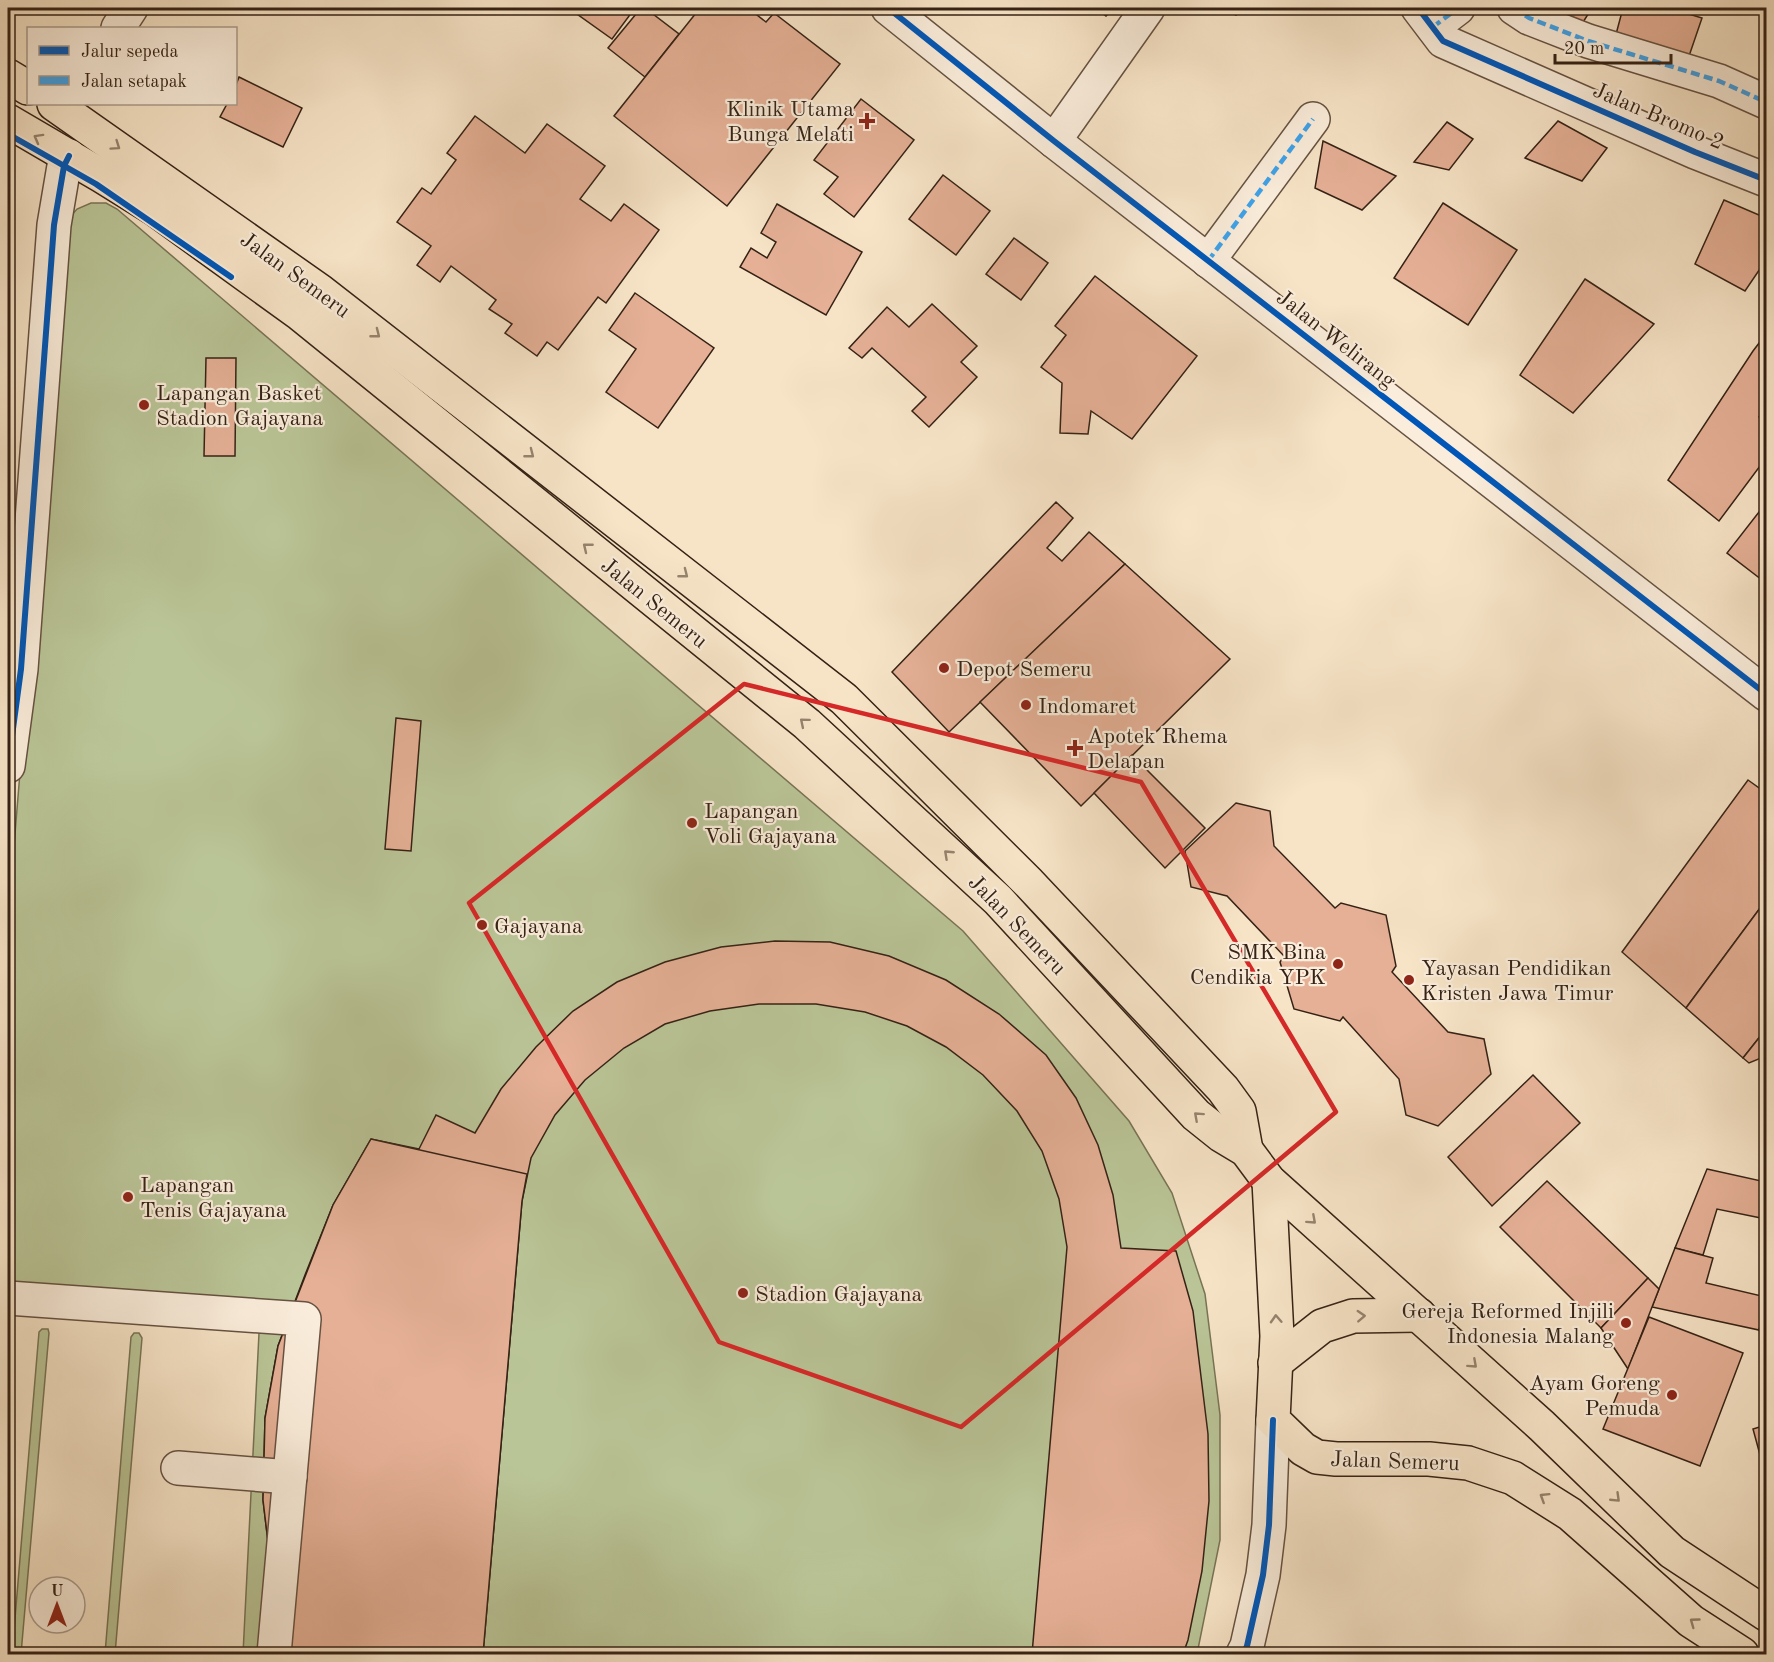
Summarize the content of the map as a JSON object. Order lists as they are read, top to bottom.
{
  "streets": {
    "main road": ["Jalan Semeru"],
    "street": ["Jalan Bromo 2", "Jalan Welirang"]
  },
  "places": {
    "health": ["Klinik Utama Bunga Melati", "Apotek Rhema Delapan"],
    "other": [
      "Lapangan Basket Stadion Gajayana",
      "Depot Semeru",
      "Indomaret",
      "Lapangan Voli Gajayana",
      "Gajayana",
      "SMK Bina Cendikia YPK",
      "Yayasan Pendidikan Kristen Jawa Timur",
      "Lapangan Tenis Gajayana",
      "Stadion Gajayana",
      "Gereja Reformed Injili Indonesia Malang",
      "Ayam Goreng Pemuda"
    ]
  },
  "legend": ["Jalur sepeda", "Jalan setapak"],
  "scale_bar": "20 m",
  "north": "top"
}
